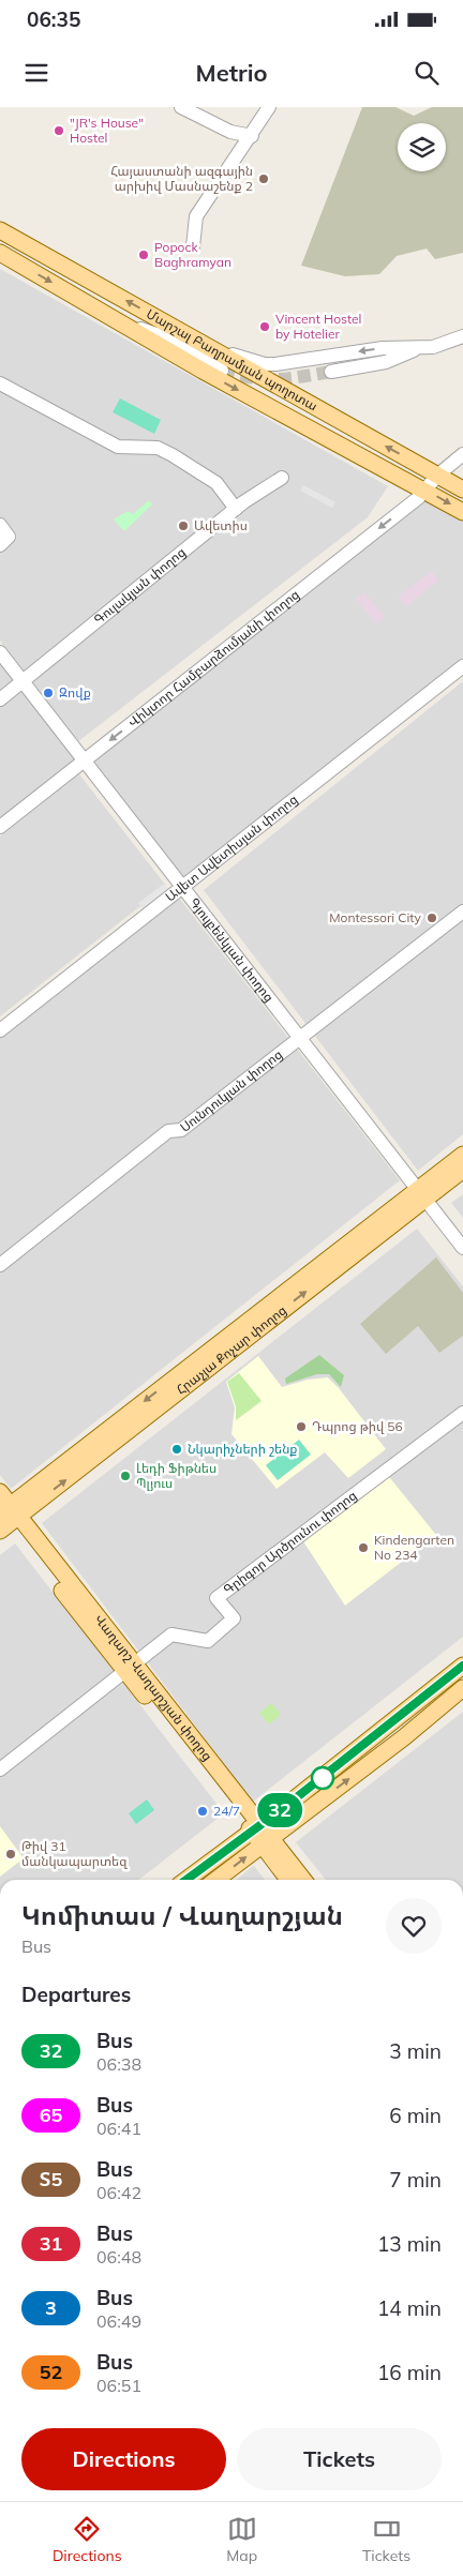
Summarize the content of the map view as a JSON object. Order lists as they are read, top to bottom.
{
  "streets": {
    "main road": ["Մարշալ Բաղրամյան պողոտա", "Հրաչյա Քոչար փողոց", "Վաղարշ Վաղարշյան փողոց"],
    "street": [
      "Գուլակյան փողոց",
      "Վիկտոր Համբարձումյանի փողոց",
      "Ավետ Ավետիսյան փողոց",
      "Գյուլբենկյան փողոց",
      "Սունդուկյան փողոց",
      "Գրիգոր Արծրունու փողոց"
    ]
  },
  "crossings": [
    ["Մարշալ Բաղրամյան պողոտա", "Վիկտոր Համբարձումյանի փողոց"],
    ["Գուլակյան փողոց", "Գյուլբենկյան փողոց"],
    ["Վիկտոր Համբարձումյանի փողոց", "Գյուլբենկյան փողոց"],
    ["Ավետ Ավետիսյան փողոց", "Գյուլբենկյան փողոց"],
    ["Գյուլբենկյան փողոց", "Սունդուկյան փողոց"],
    ["Գյուլբենկյան փողոց", "Հրաչյա Քոչար փողոց"],
    ["Հրաչյա Քոչար փողոց", "Վաղարշ Վաղարշյան փողոց"],
    ["Գրիգոր Արծրունու փողոց", "Վաղարշ Վաղարշյան փողոց"]
  ],
  "one_way": ["Վիկտոր Համբարձումյանի փողոց"],
  "places": [
    "\"JR's House\" Hostel",
    "Հայաստանի ազգային արխիվ Մասնաշենք 2",
    "Popock Baghramyan",
    "Vincent Hostel by Hotelier",
    "Ավետիս",
    "Զովք",
    "Montessori City",
    "Դպրոց թիվ 56",
    "Նկարիչների շենք",
    "Լեդի Ֆիթնես Պլյուս",
    "Kindengarten No 234",
    "24/7",
    "Թիվ 31 մանկապարտեզ"
  ],
  "lines": ["bus line 32"],
  "page": {
    "status": "06:35",
    "header": "Metrio",
    "on_map": "32",
    "heading": [
      ["Կոմիտաս / Վաղարշյան", "Bus"],
      "Departures"
    ],
    "list": [
      {
        "mark": "32",
        "name": "Bus",
        "note": "06:38",
        "value": "3 min"
      },
      {
        "mark": "65",
        "name": "Bus",
        "note": "06:41",
        "value": "6 min"
      },
      {
        "mark": "Տ5",
        "name": "Bus",
        "note": "06:42",
        "value": "7 min"
      },
      {
        "mark": "31",
        "name": "Bus",
        "note": "06:48",
        "value": "13 min"
      },
      {
        "mark": "3",
        "name": "Bus",
        "note": "06:49",
        "value": "14 min"
      },
      {
        "mark": "52",
        "name": "Bus",
        "note": "06:51",
        "value": "16 min"
      }
    ],
    "buttons": ["Directions", "Tickets"],
    "tabs": ["Directions", "Map", "Tickets"]
  }
}
